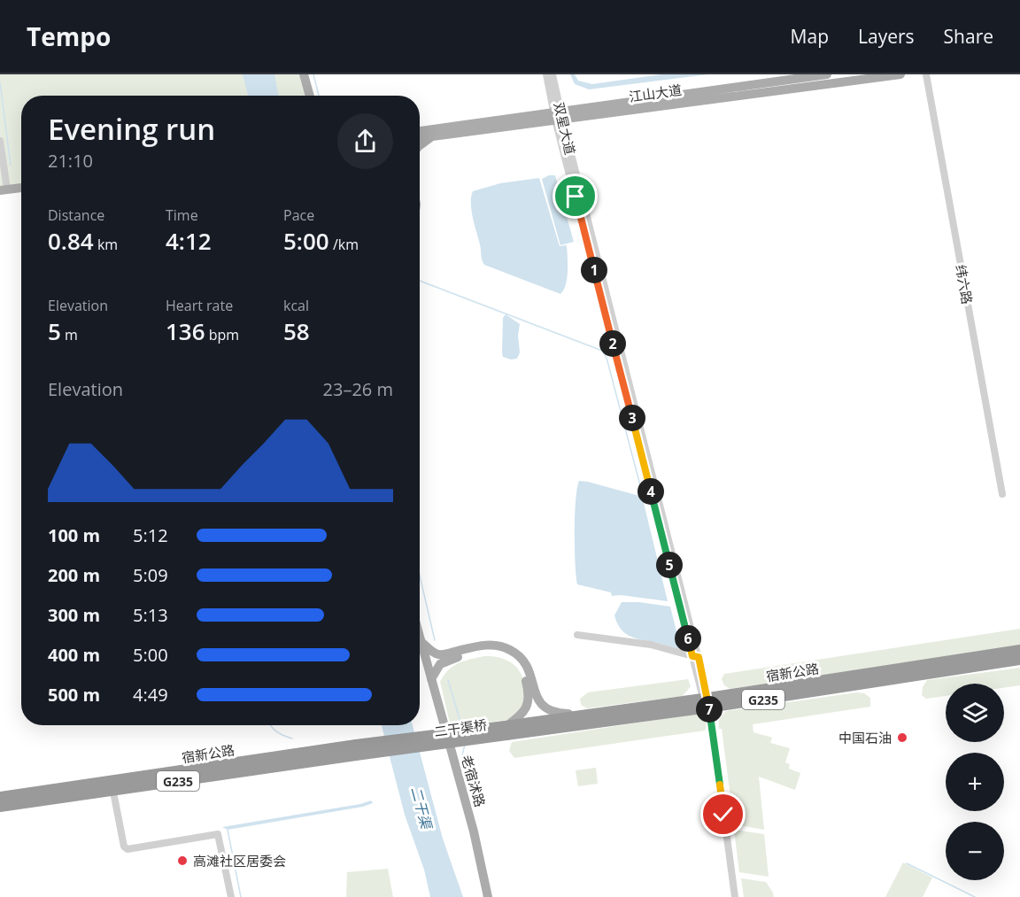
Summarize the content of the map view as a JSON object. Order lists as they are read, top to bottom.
{
  "streets": {
    "highway": ["宿新公路", "G235", "二干渠桥"],
    "main road": ["江山大道", "老宿沭路"],
    "street": ["双星大道", "纬六路"]
  },
  "crossings": [
    ["江山大道", "双星大道"],
    ["双星大道", "宿新公路"],
    ["宿新公路", "二干渠桥"]
  ],
  "water": ["二干渠"],
  "places": ["中国石油", "高滩社区居委会"],
  "page": {
    "header": "Tempo",
    "nav": ["Map", "Layers", "Share"],
    "heading": ["Evening run", "21:10"],
    "stats": [
      ["Distance", "0.84 km"],
      ["Time", "4:12"],
      ["Pace", "5:00 /km"],
      ["Elevation", "5 m"],
      ["Heart rate", "136 bpm"],
      ["kcal", "58"]
    ],
    "pins": [
      "1",
      "2",
      "3",
      "4",
      "5",
      "6",
      "7"
    ],
    "chart": ["Elevation", "23–26 m"],
    "list": [
      {
        "name": "100 m",
        "note": "5:12"
      },
      {
        "name": "200 m",
        "note": "5:09"
      },
      {
        "name": "300 m",
        "note": "5:13"
      },
      {
        "name": "400 m",
        "note": "5:00"
      },
      {
        "name": "500 m",
        "note": "4:49"
      }
    ],
    "map_buttons": ["+", "−"]
  }
}
